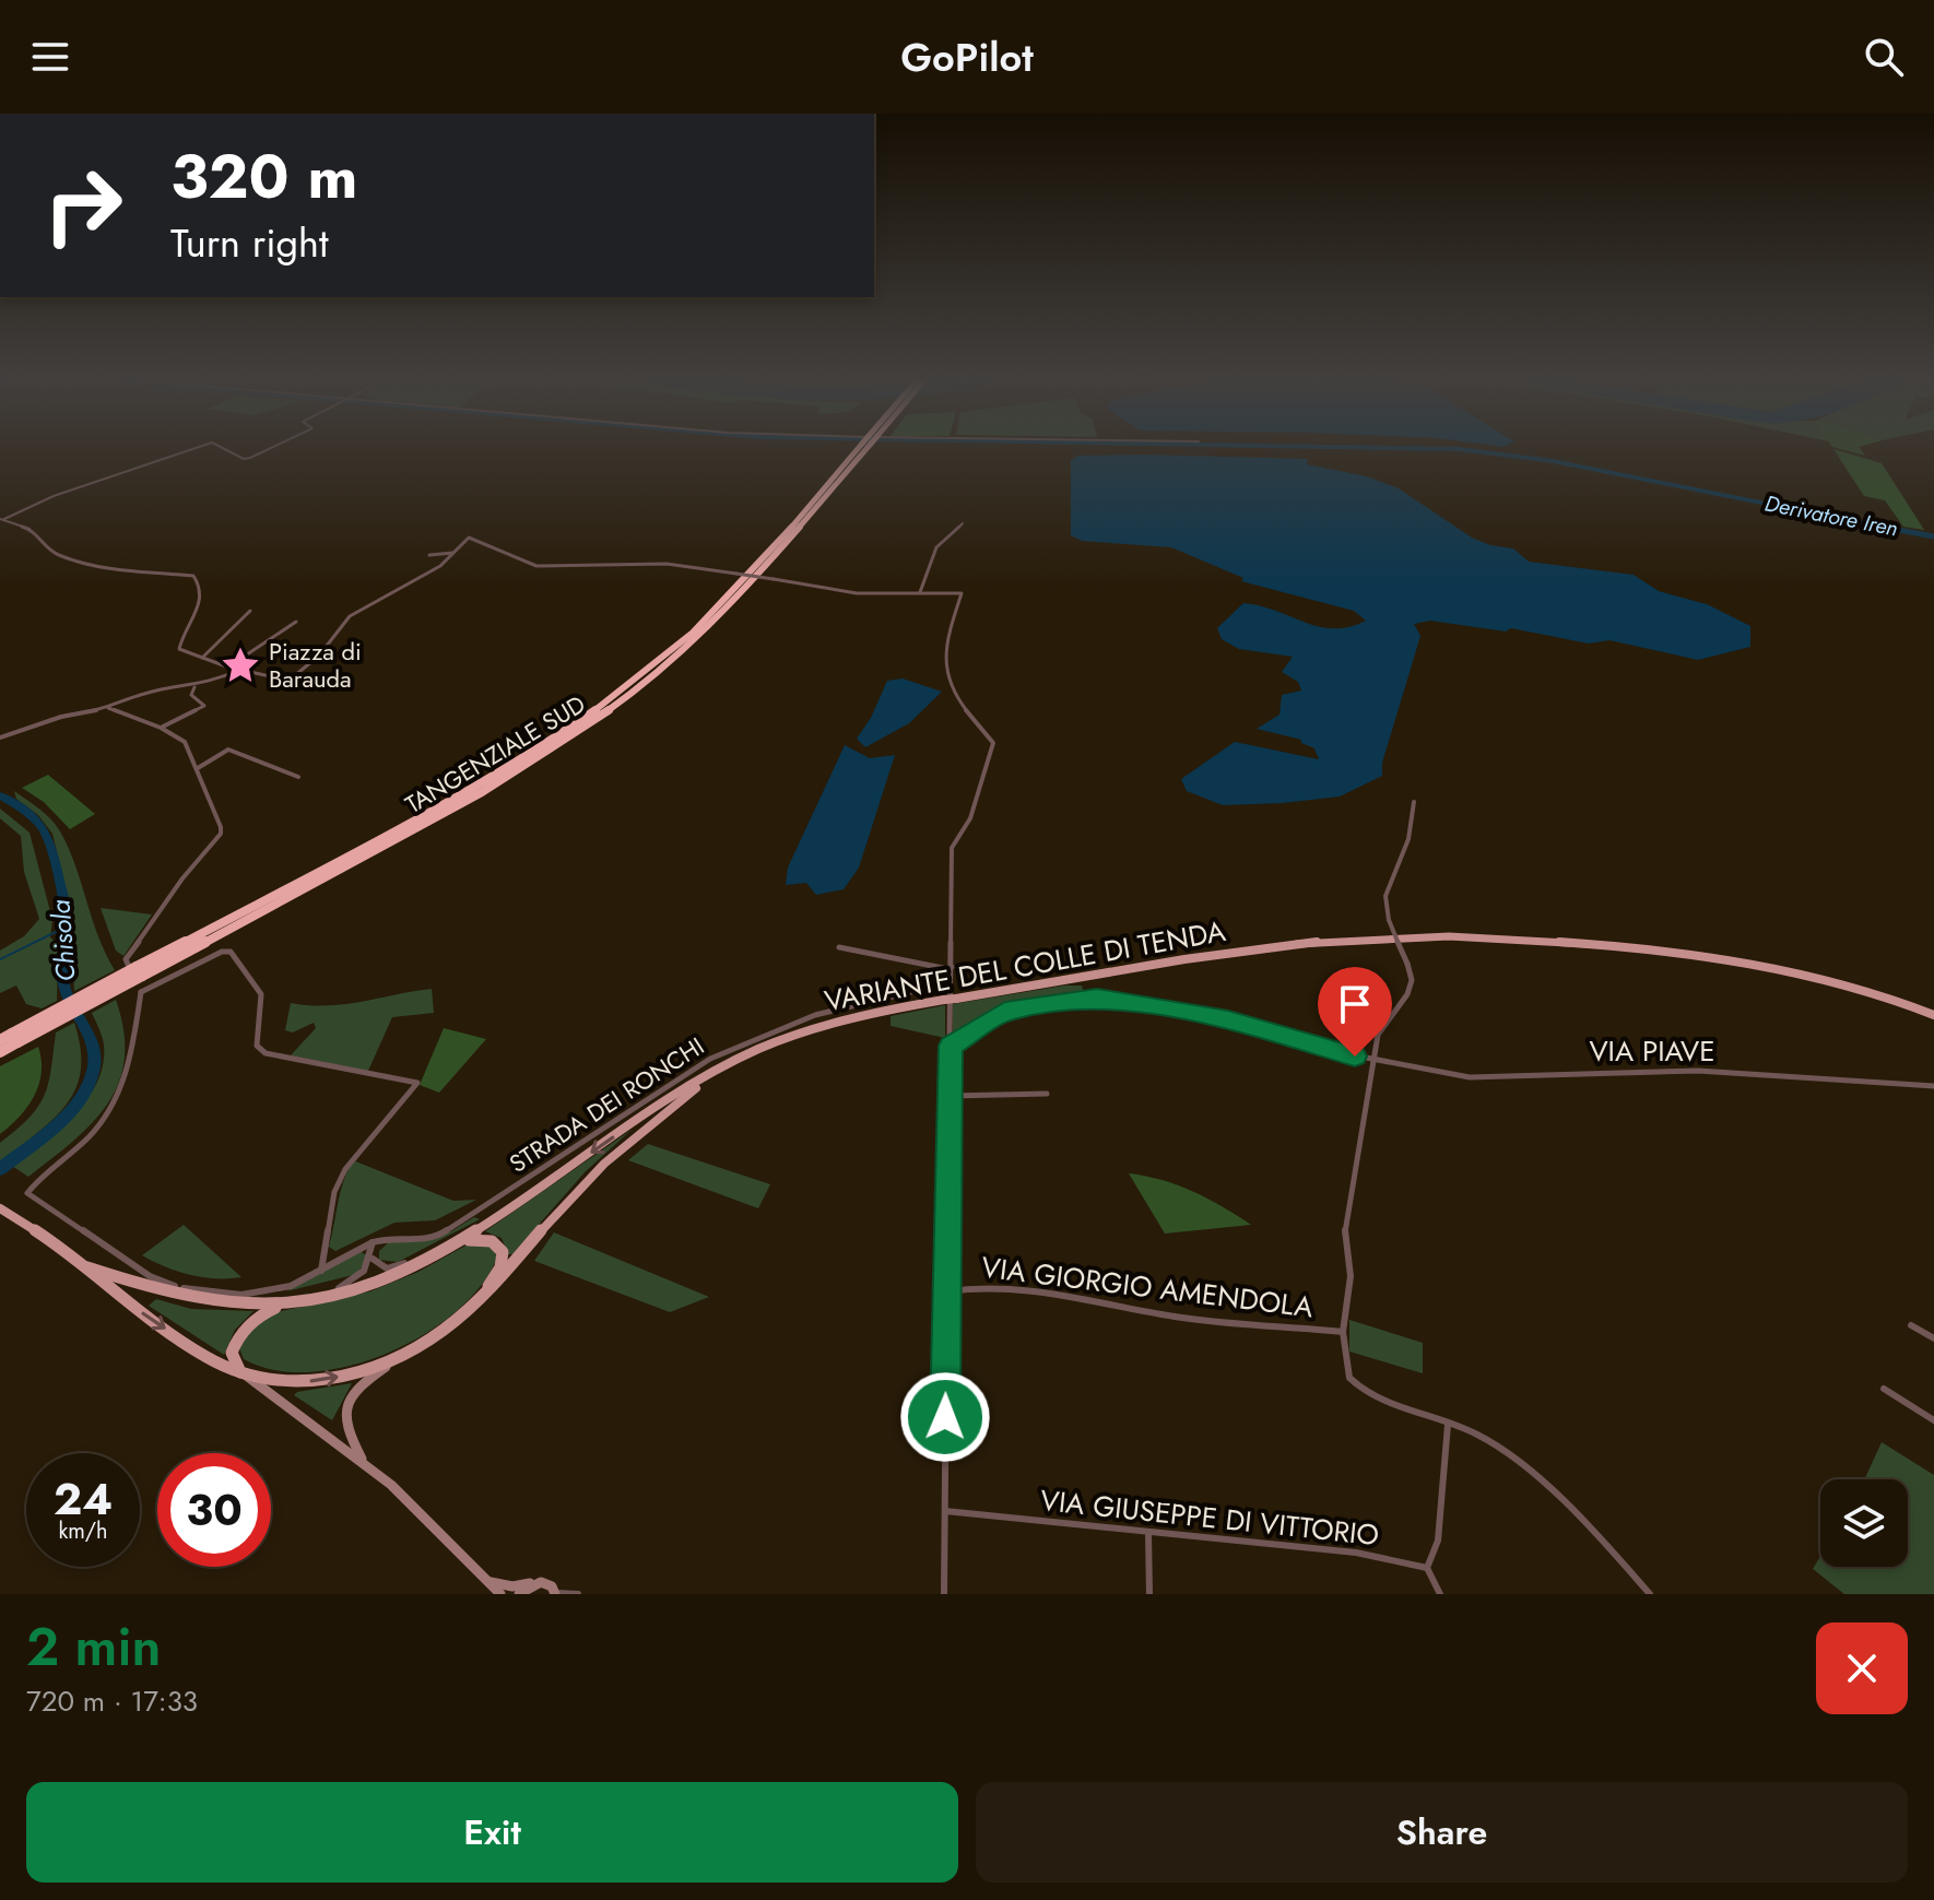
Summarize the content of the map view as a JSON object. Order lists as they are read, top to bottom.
{
  "streets": {
    "highway": ["TANGENZIALE SUD"],
    "main road": ["VARIANTE DEL COLLE DI TENDA"],
    "street": [
      "VIA PIAVE",
      "STRADA DEI RONCHI",
      "VIA GIORGIO AMENDOLA",
      "VIA GIUSEPPE DI VITTORIO"
    ]
  },
  "water": ["Derivatore Iren", "Chisola"],
  "places": {
    "place": ["Piazza di Barauda"]
  },
  "page": {
    "header": "GoPilot",
    "turn": ["320 m", "Turn right"],
    "speed": "24 km/h",
    "limit": "30",
    "heading": ["2 min", "720 m · 17:33"],
    "buttons": ["Exit", "Share"]
  }
}
